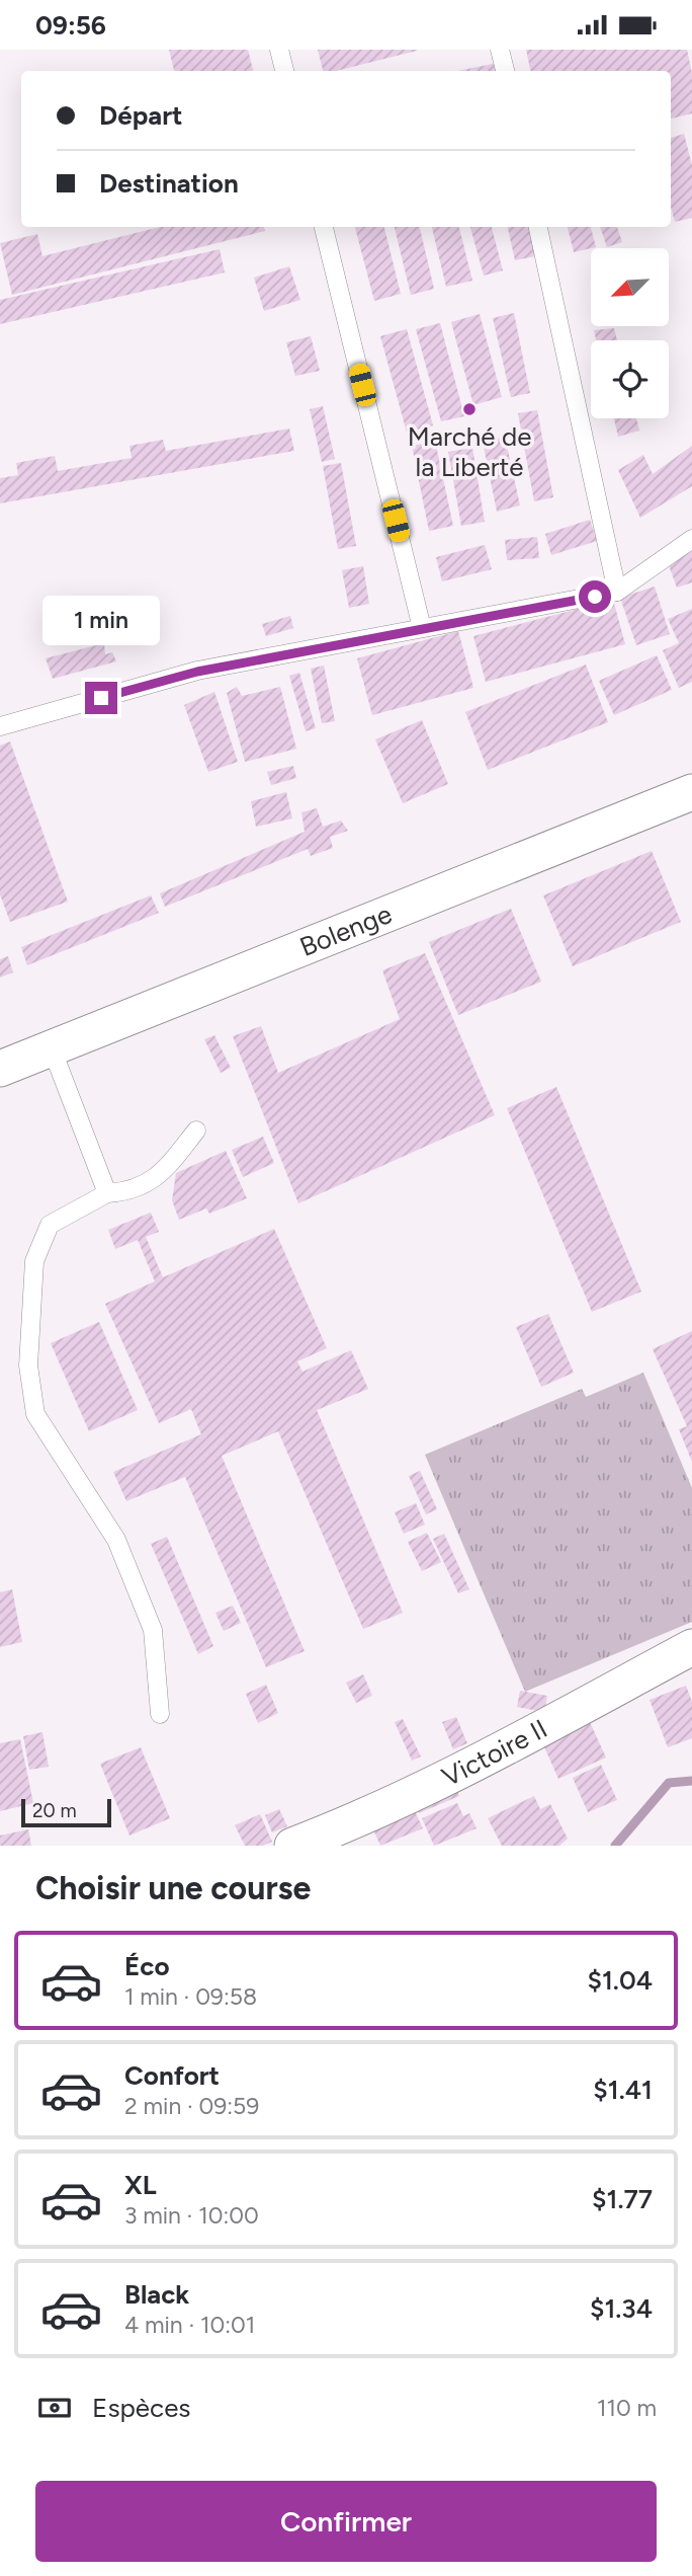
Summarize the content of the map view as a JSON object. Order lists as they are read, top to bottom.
{
  "streets": {
    "street": ["Bolenge", "Victoire II"]
  },
  "places": ["Marché de la Liberté"],
  "scale_bar": "20 m",
  "north": "bottom left",
  "page": {
    "status": "09:56",
    "banner": ["Départ", "Destination"],
    "bubble": "1 min",
    "scale": "20 m",
    "heading": "Choisir une course",
    "list": [
      {
        "name": "Éco",
        "note": "1 min · 09:58",
        "value": "$1.04"
      },
      {
        "name": "Confort",
        "note": "2 min · 09:59",
        "value": "$1.41"
      },
      {
        "name": "XL",
        "note": "3 min · 10:00",
        "value": "$1.77"
      },
      {
        "name": "Black",
        "note": "4 min · 10:01",
        "value": "$1.34"
      }
    ],
    "pay": ["Espèces", "110 m"],
    "buttons": "Confirmer"
  }
}
